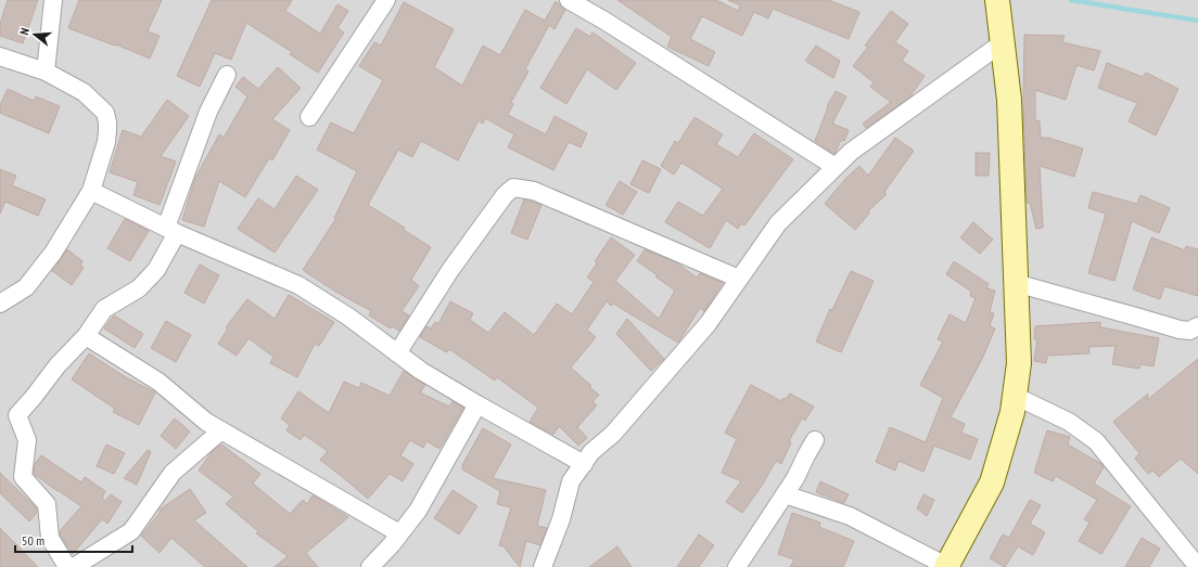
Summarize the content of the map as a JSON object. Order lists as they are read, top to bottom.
{
  "scale_bar": "50 m",
  "north": "left"
}
